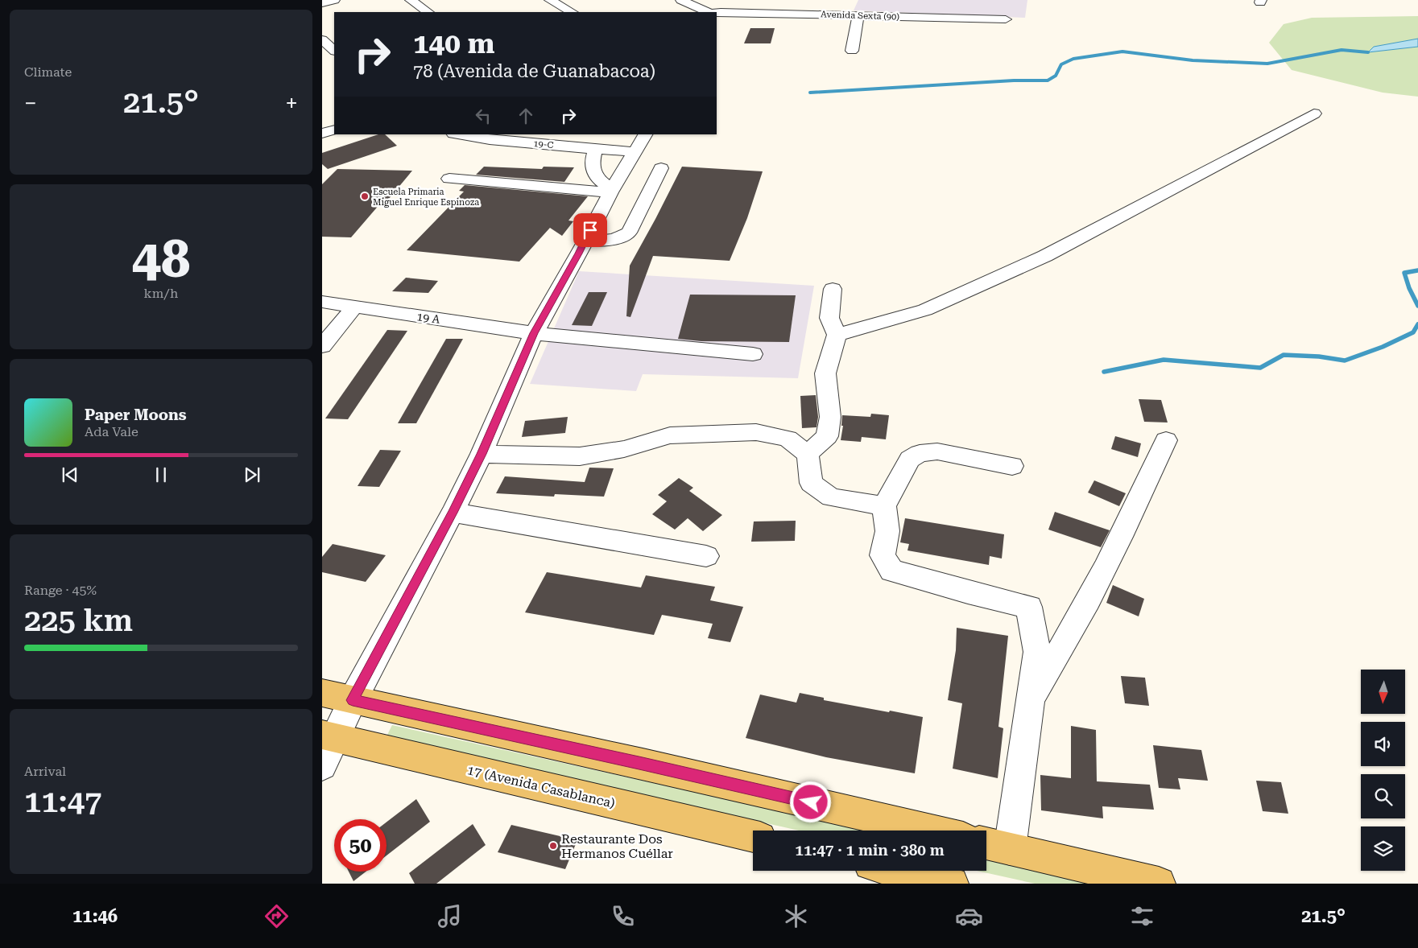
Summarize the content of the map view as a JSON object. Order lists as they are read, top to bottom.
{
  "streets": {
    "main road": ["17 (Avenida Casablanca)"],
    "street": ["Avenida Sexta (90)", "19-C", "19 A"]
  },
  "places": ["Escuela Primaria Miguel Enrique Espinoza", "Restaurante Dos Hermanos Cuéllar"],
  "north": "bottom",
  "page": {
    "tile": [
      "Climate",
      ["48", "km/h"],
      ["Range · 45%", "225 km"],
      ["Arrival", "11:47"]
    ],
    "turn": ["140 m", "78 (Avenida de Guanabacoa)"],
    "heat": ["−", "21.5°", "+"],
    "song": ["Paper Moons", "Ada Vale"],
    "limit": "50",
    "trip": "11:47 · 1 min · 380 m",
    "tabs": ["11:46", "21.5°"]
  }
}
